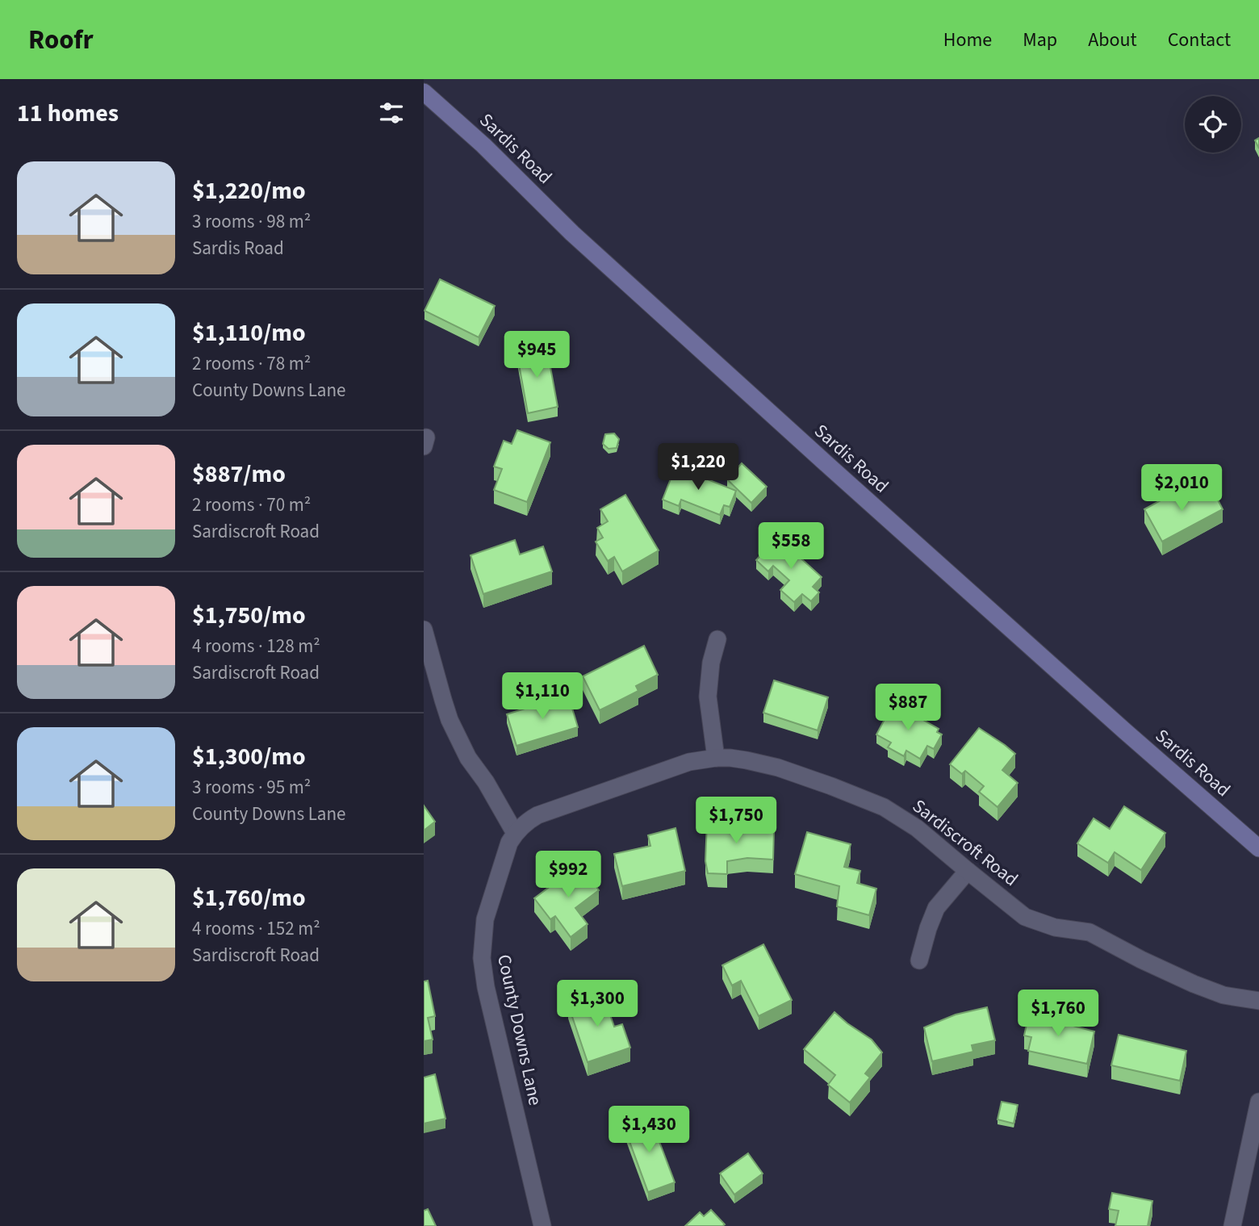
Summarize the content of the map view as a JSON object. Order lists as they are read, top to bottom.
{
  "streets": {
    "main road": ["Sardis Road"],
    "street": ["Sardiscroft Road", "County Downs Lane"]
  },
  "crossings": [
    ["Sardiscroft Road", "County Downs Lane"]
  ],
  "page": {
    "header": "Roofr",
    "nav": [
      "Home",
      "Map",
      "About",
      "Contact"
    ],
    "heading": "11 homes",
    "list": [
      {
        "name": "$1,220/mo",
        "note": "3 rooms · 98 m² · Sardis Road"
      },
      {
        "name": "$1,110/mo",
        "note": "2 rooms · 78 m² · County Downs Lane"
      },
      {
        "name": "$887/mo",
        "note": "2 rooms · 70 m² · Sardiscroft Road"
      },
      {
        "name": "$1,750/mo",
        "note": "4 rooms · 128 m² · Sardiscroft Road"
      },
      {
        "name": "$1,300/mo",
        "note": "3 rooms · 95 m² · County Downs Lane"
      },
      {
        "name": "$1,760/mo",
        "note": "4 rooms · 152 m² · Sardiscroft Road"
      }
    ],
    "price": [
      "$945",
      "$1,220",
      "$2,010",
      "$558",
      "$1,110",
      "$887",
      "$1,750",
      "$992",
      "$1,300",
      "$1,760",
      "$1,430"
    ]
  }
}
